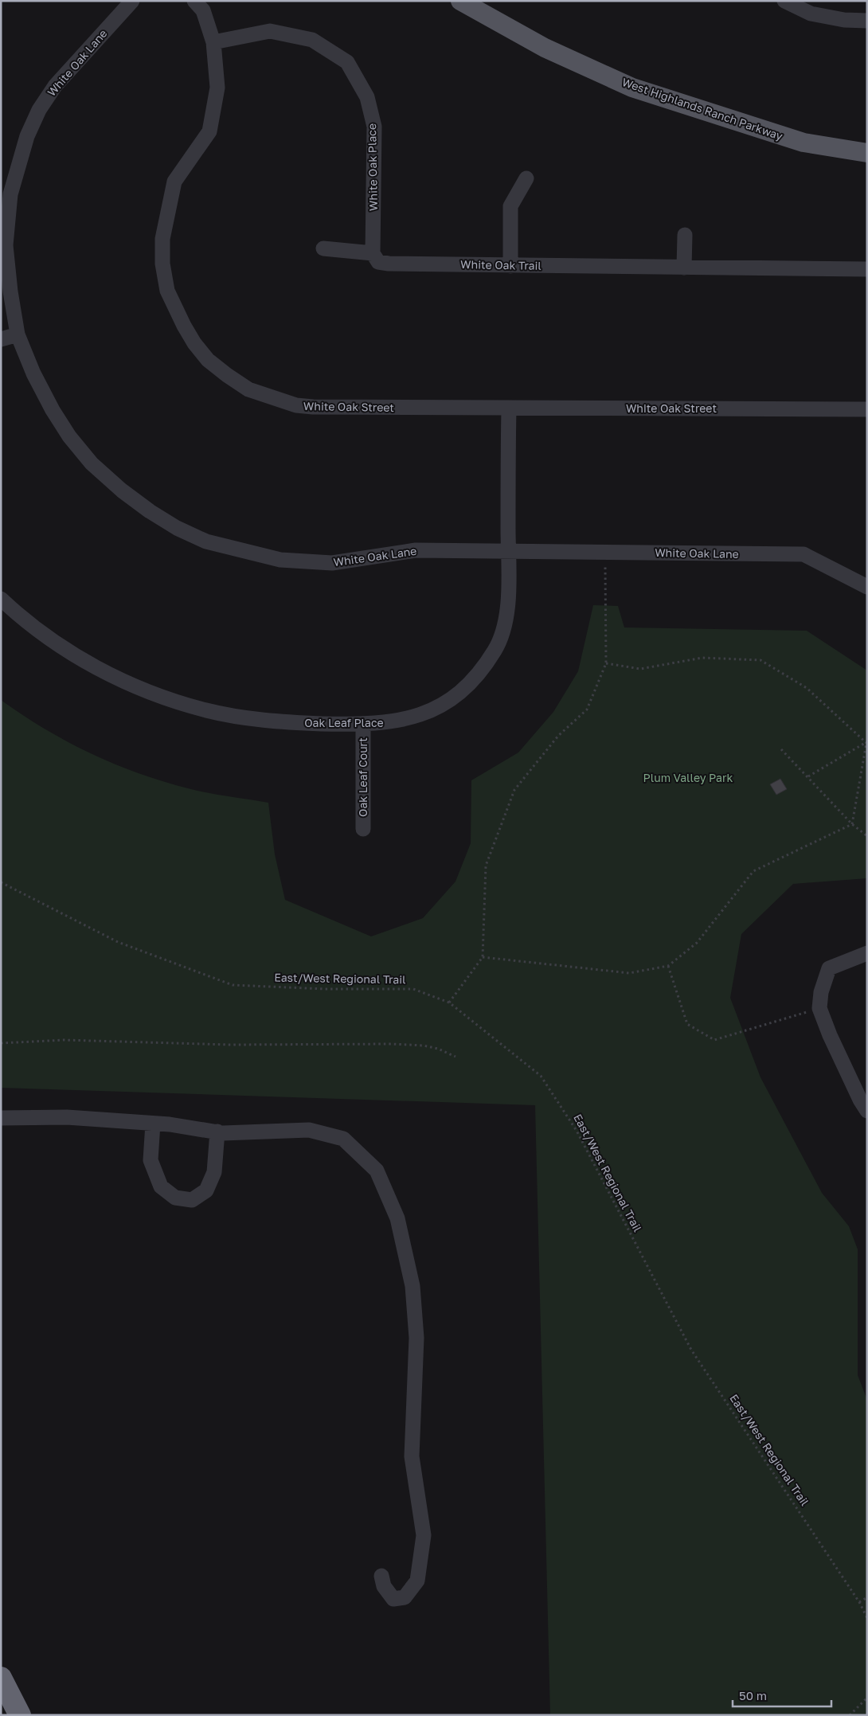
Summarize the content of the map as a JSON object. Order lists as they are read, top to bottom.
{
  "streets": {
    "main road": ["West Highlands Ranch Parkway"],
    "street": [
      "White Oak Lane",
      "White Oak Place",
      "White Oak Trail",
      "White Oak Street",
      "Oak Leaf Place",
      "Oak Leaf Court"
    ],
    "path": ["East/West Regional Trail"]
  },
  "crossings": [
    ["White Oak Lane", "Oak Leaf Place"],
    ["White Oak Place", "White Oak Trail"],
    ["White Oak Place", "White Oak Street"],
    ["White Oak Street", "Oak Leaf Place"],
    ["Oak Leaf Place", "Oak Leaf Court"]
  ],
  "parks": ["Plum Valley Park"],
  "scale_bar": "50 m"
}
